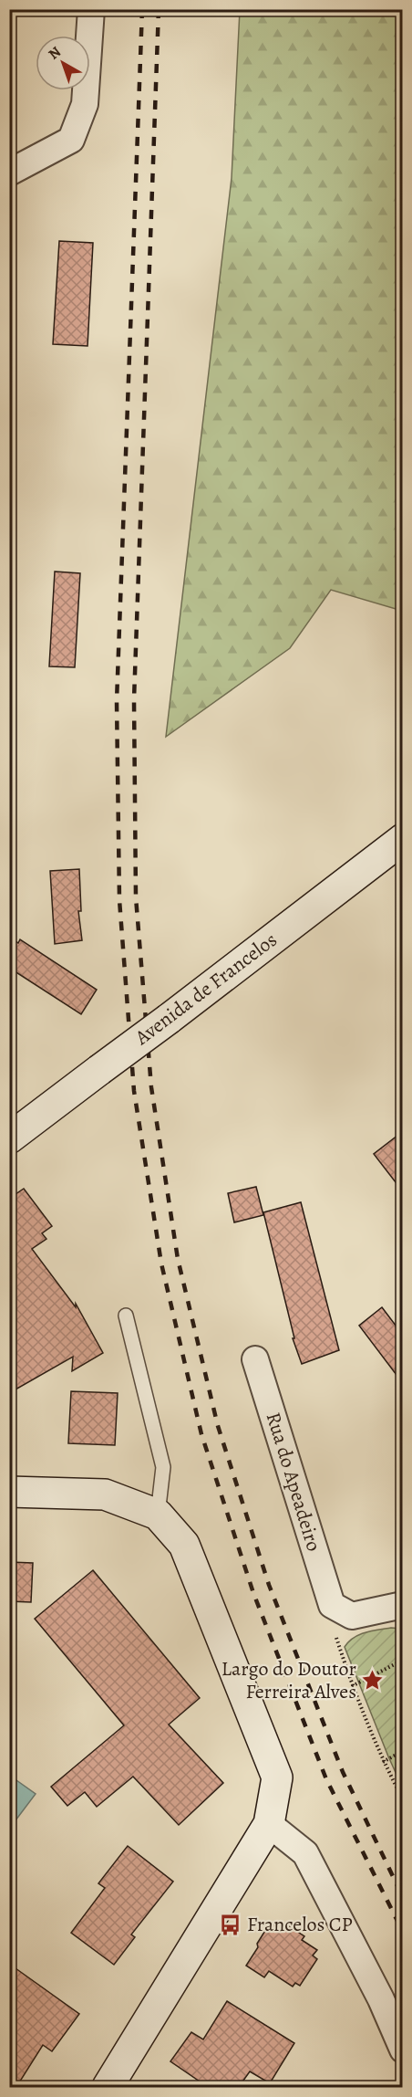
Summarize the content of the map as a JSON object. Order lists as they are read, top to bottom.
{
  "streets": {
    "main road": ["Avenida de Francelos"],
    "street": ["Rua do Apeadeiro"]
  },
  "places": {
    "place": ["Largo do Doutor Ferreira Alves"],
    "bus stop": ["Francelos CP"]
  },
  "north": "top left"
}
